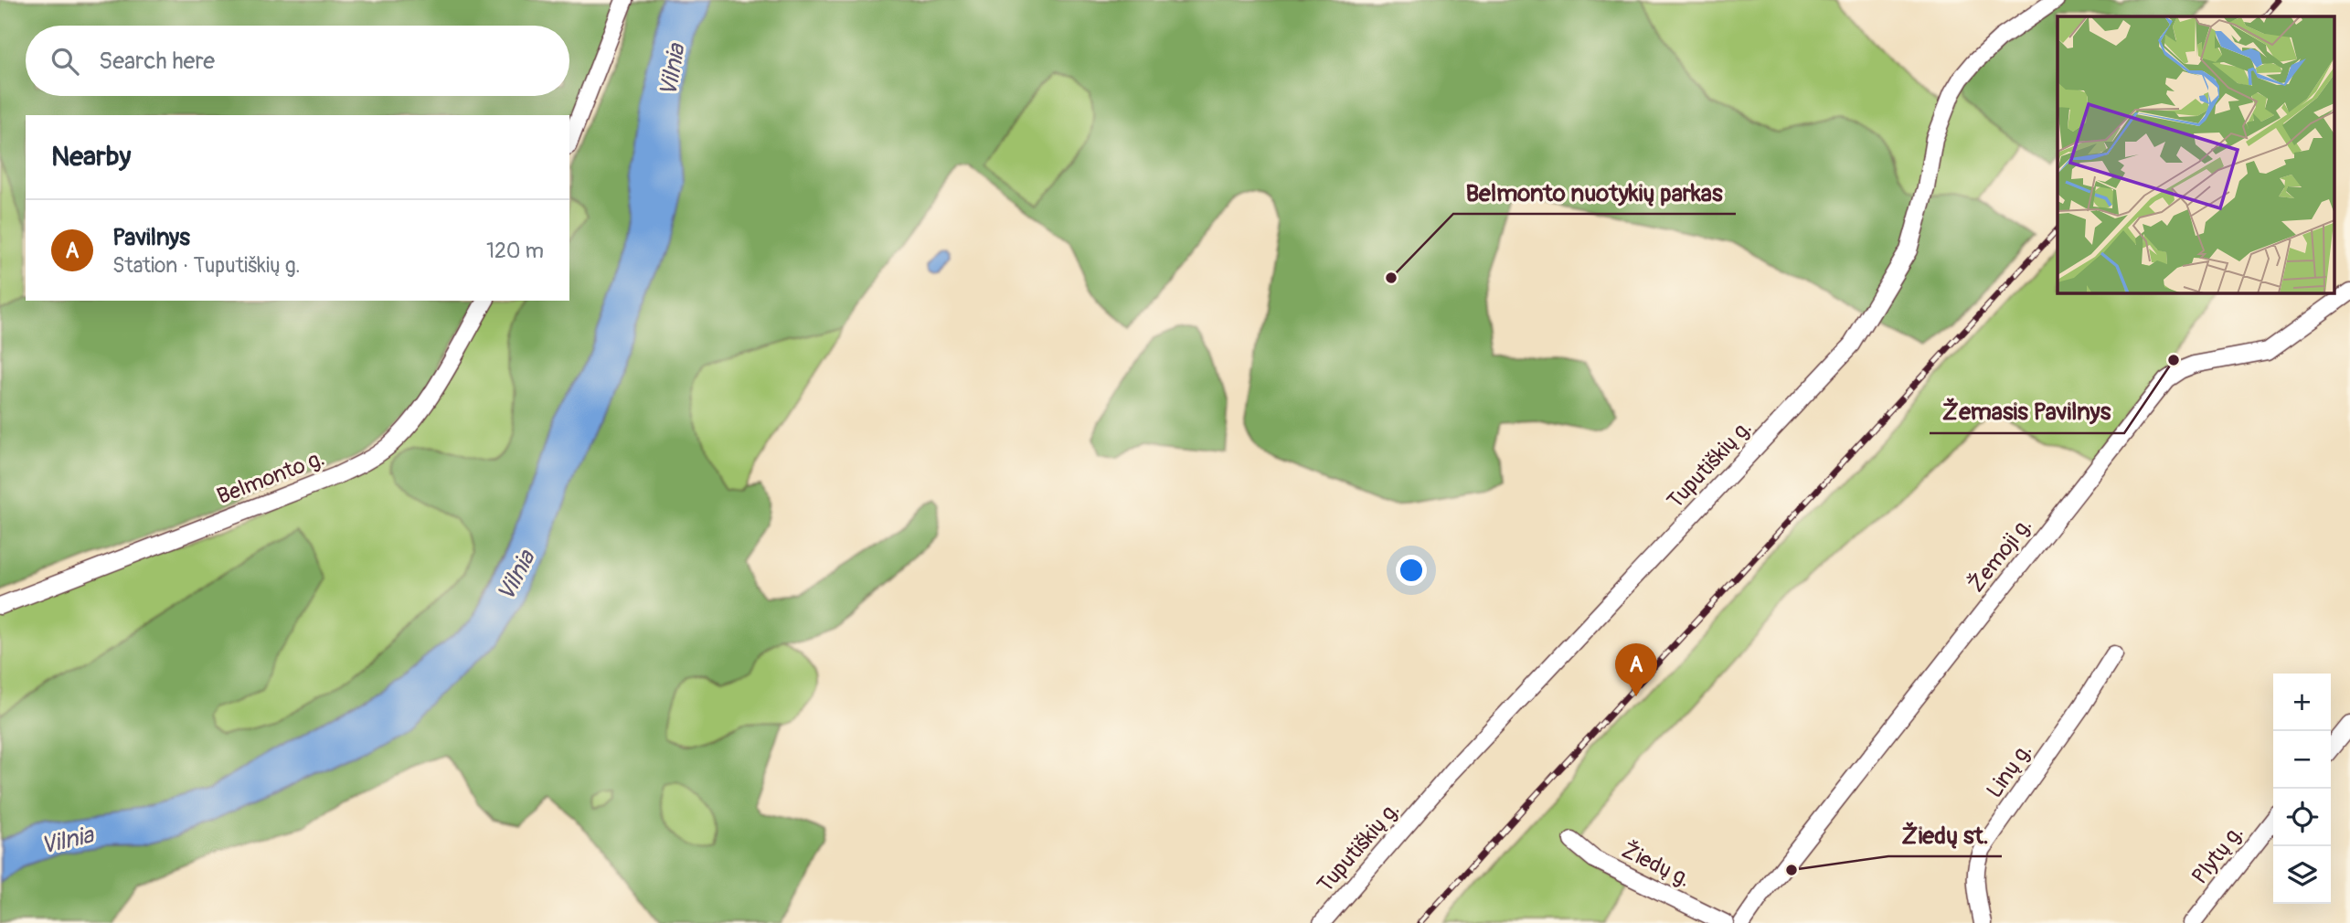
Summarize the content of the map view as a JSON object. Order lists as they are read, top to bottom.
{
  "streets": {
    "street": [
      "Tuputiškių g.",
      "Belmonto g.",
      "Žemoji g.",
      "Linų g.",
      "Plytų g.",
      "Žiedų g."
    ]
  },
  "water": ["Vilnia"],
  "places": ["Belmonto nuotykių parkas", "Žemasis Pavilnys", "Žiedų st."],
  "page": {
    "search": "Search here",
    "heading": "Nearby",
    "list": [
      {
        "mark": "A",
        "name": "Pavilnys",
        "note": "Station · Tuputiškių g.",
        "value": "120 m"
      }
    ],
    "pins": "A",
    "map_buttons": ["+", "−"]
  }
}
